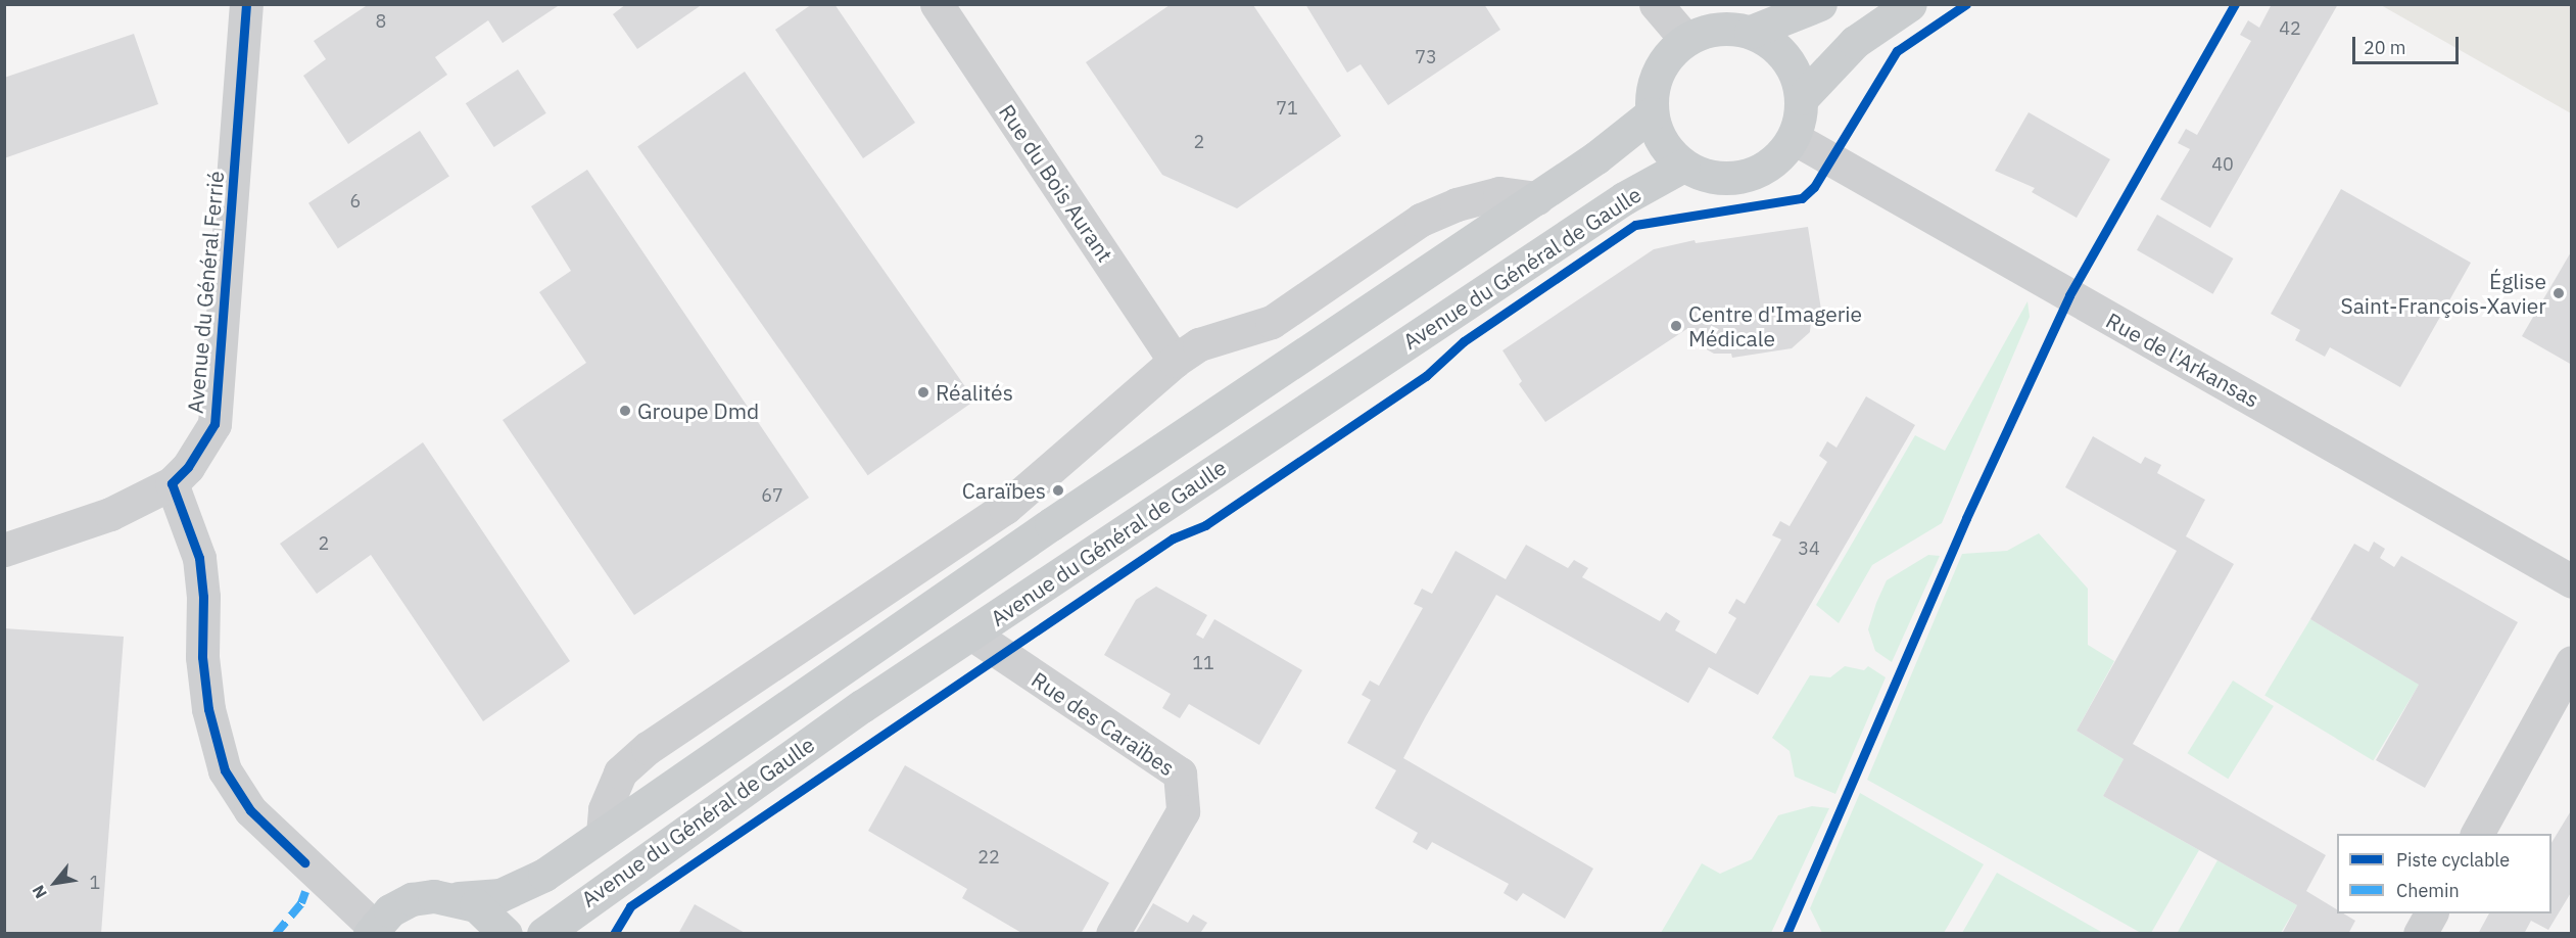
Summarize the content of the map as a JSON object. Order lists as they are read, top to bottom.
{
  "streets": {
    "main road": ["Avenue du Général de Gaulle"],
    "street": [
      "Rue du Bois Aurant",
      "Avenue du Général Ferrié",
      "Rue de l'Arkansas",
      "Rue des Caraïbes"
    ]
  },
  "crossings": [
    ["Avenue du Général de Gaulle", "Rue de l'Arkansas"],
    ["Avenue du Général de Gaulle", "Rue des Caraïbes"]
  ],
  "places": [
    "Église Saint-François-Xavier",
    "Centre d'Imagerie Médicale",
    "Réalités",
    "Groupe Dmd",
    "Caraïbes"
  ],
  "house_numbers": [
    "8",
    "42",
    "73",
    "71",
    "2",
    "40",
    "6",
    "67",
    "2",
    "34",
    "11",
    "22",
    "1"
  ],
  "legend": ["Piste cyclable", "Chemin"],
  "scale_bar": "20 m",
  "north": "bottom left"
}
